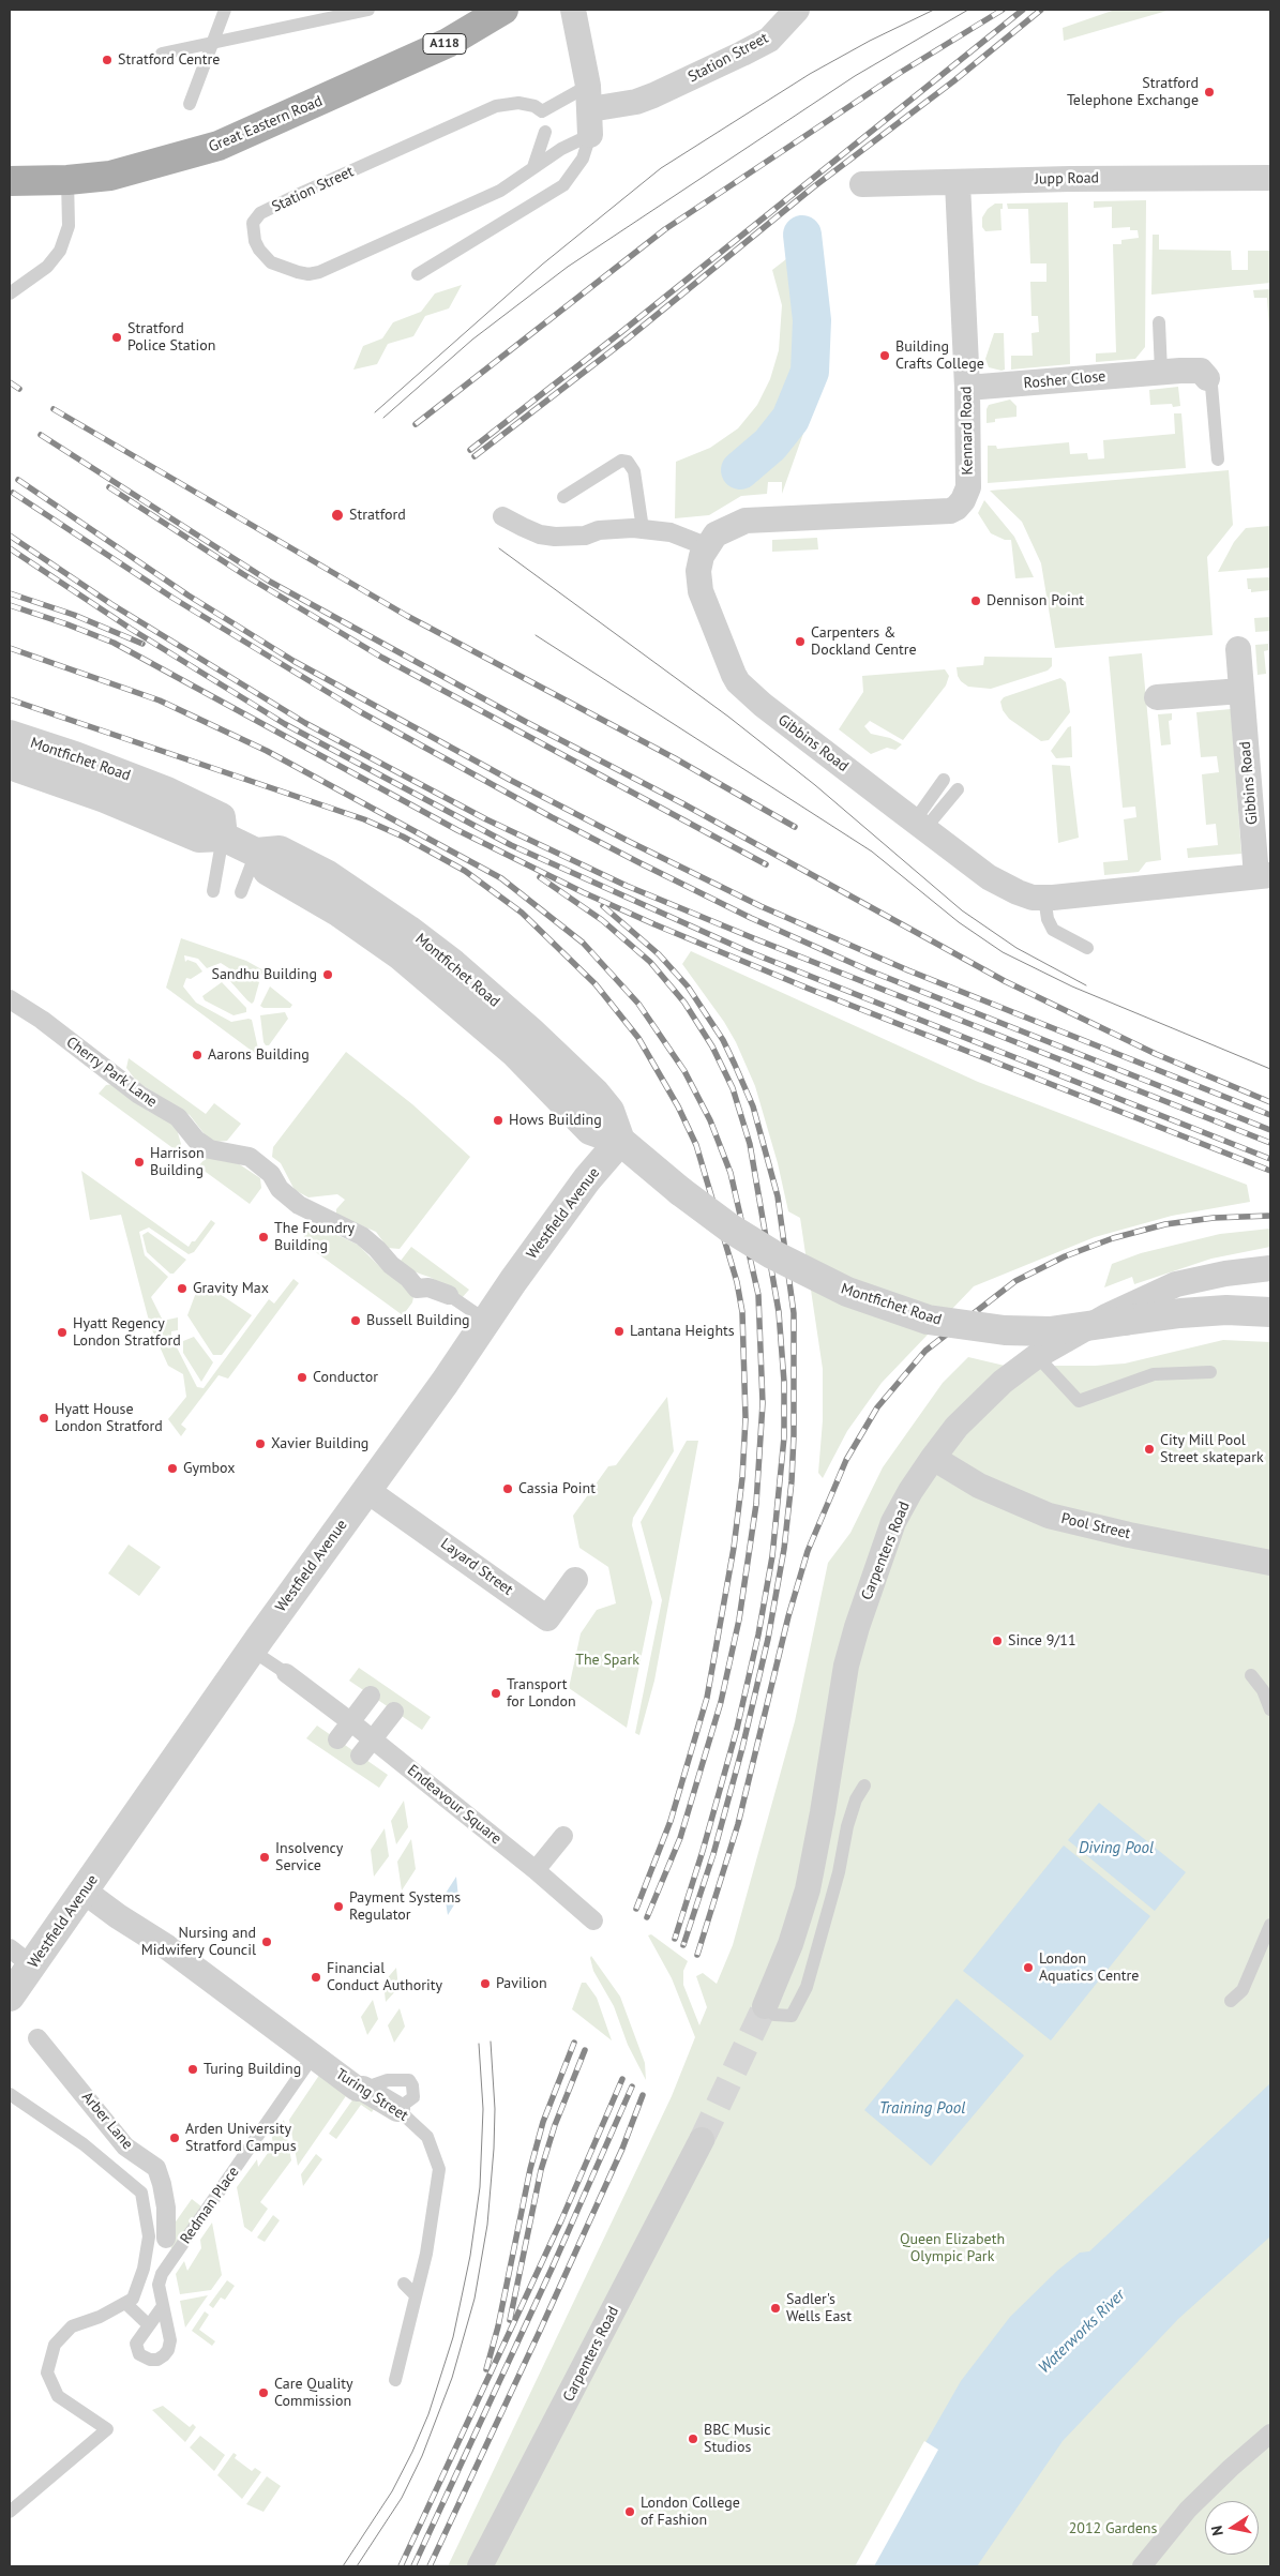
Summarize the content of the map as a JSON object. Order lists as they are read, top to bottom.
{
  "streets": {
    "main road": ["A118", "Great Eastern Road"],
    "street": [
      "Station Street",
      "Jupp Road",
      "Rosher Close",
      "Kennard Road",
      "Gibbins Road",
      "Montfichet Road",
      "Cherry Park Lane",
      "Westfield Avenue",
      "Pool Street",
      "Carpenters Road",
      "Layard Street",
      "Endeavour Square",
      "Turing Street",
      "Arber Lane"
    ],
    "lane": ["Redman Place"]
  },
  "crossings": [
    ["Jupp Road", "Kennard Road"],
    ["Rosher Close", "Kennard Road"],
    ["Kennard Road", "Gibbins Road"],
    ["Montfichet Road", "Westfield Avenue"],
    ["Westfield Avenue", "Layard Street"],
    ["Westfield Avenue", "Turing Street"],
    ["Pool Street", "Carpenters Road"],
    ["Turing Street", "Redman Place"]
  ],
  "water": ["Diving Pool", "Training Pool", "Waterworks River"],
  "parks": ["The Spark", "Queen Elizabeth Olympic Park", "2012 Gardens"],
  "places": [
    "Stratford Centre",
    "Stratford Telephone Exchange",
    "Stratford Police Station",
    "Building Crafts College",
    "Stratford",
    "Dennison Point",
    "Carpenters & Dockland Centre",
    "Sandhu Building",
    "Aarons Building",
    "Hows Building",
    "Harrison Building",
    "The Foundry Building",
    "Gravity Max",
    "Bussell Building",
    "Lantana Heights",
    "Hyatt Regency London Stratford",
    "Conductor",
    "Hyatt House London Stratford",
    "Xavier Building",
    "City Mill Pool Street skatepark",
    "Gymbox",
    "Cassia Point",
    "Since 9/11",
    "Transport for London",
    "Insolvency Service",
    "Payment Systems Regulator",
    "Nursing and Midwifery Council",
    "London Aquatics Centre",
    "Financial Conduct Authority",
    "Pavilion",
    "Turing Building",
    "Arden University Stratford Campus",
    "Sadler's Wells East",
    "Care Quality Commission",
    "BBC Music Studios",
    "London College of Fashion"
  ],
  "north": "left"
}
